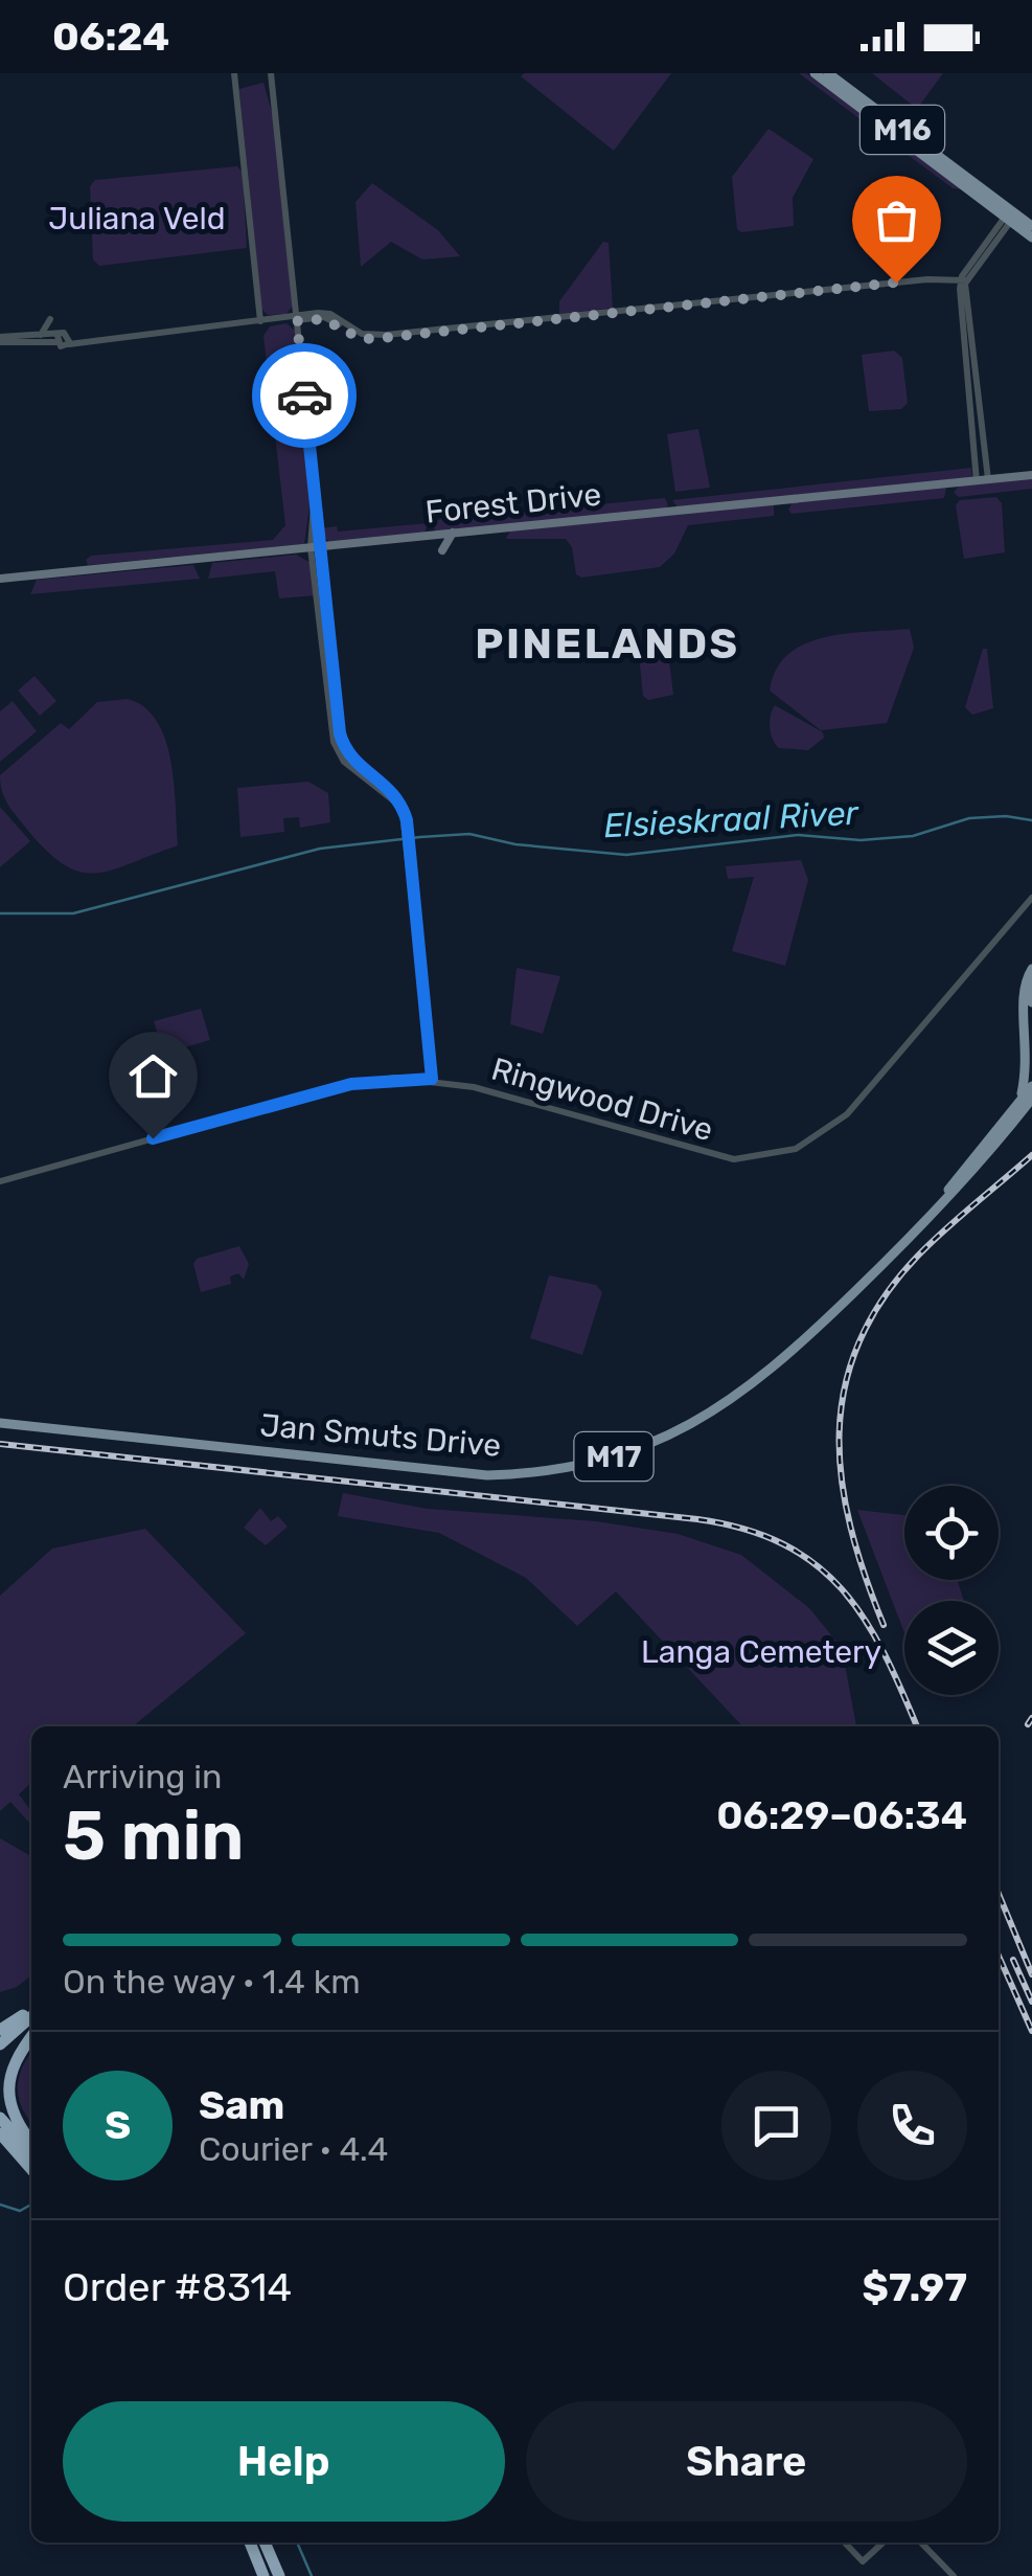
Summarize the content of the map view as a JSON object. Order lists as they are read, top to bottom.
{
  "streets": {
    "main road": [
      "M16",
      "Forest Drive",
      "Jan Smuts Drive",
      "M17"
    ],
    "street": ["Ringwood Drive"]
  },
  "districts": ["PINELANDS"],
  "water": ["Elsieskraal River"],
  "parks": ["Juliana Veld", "Langa Cemetery"],
  "page": {
    "status": "06:24",
    "heading": ["5 min", "Arriving in", "06:29–06:34"],
    "panel": [
      "Sam",
      "Courier · 4.4",
      "Order #8314",
      "$7.97"
    ],
    "bar": "On the way · 1.4 km",
    "round": "S",
    "buttons": ["Help", "Share"]
  }
}
